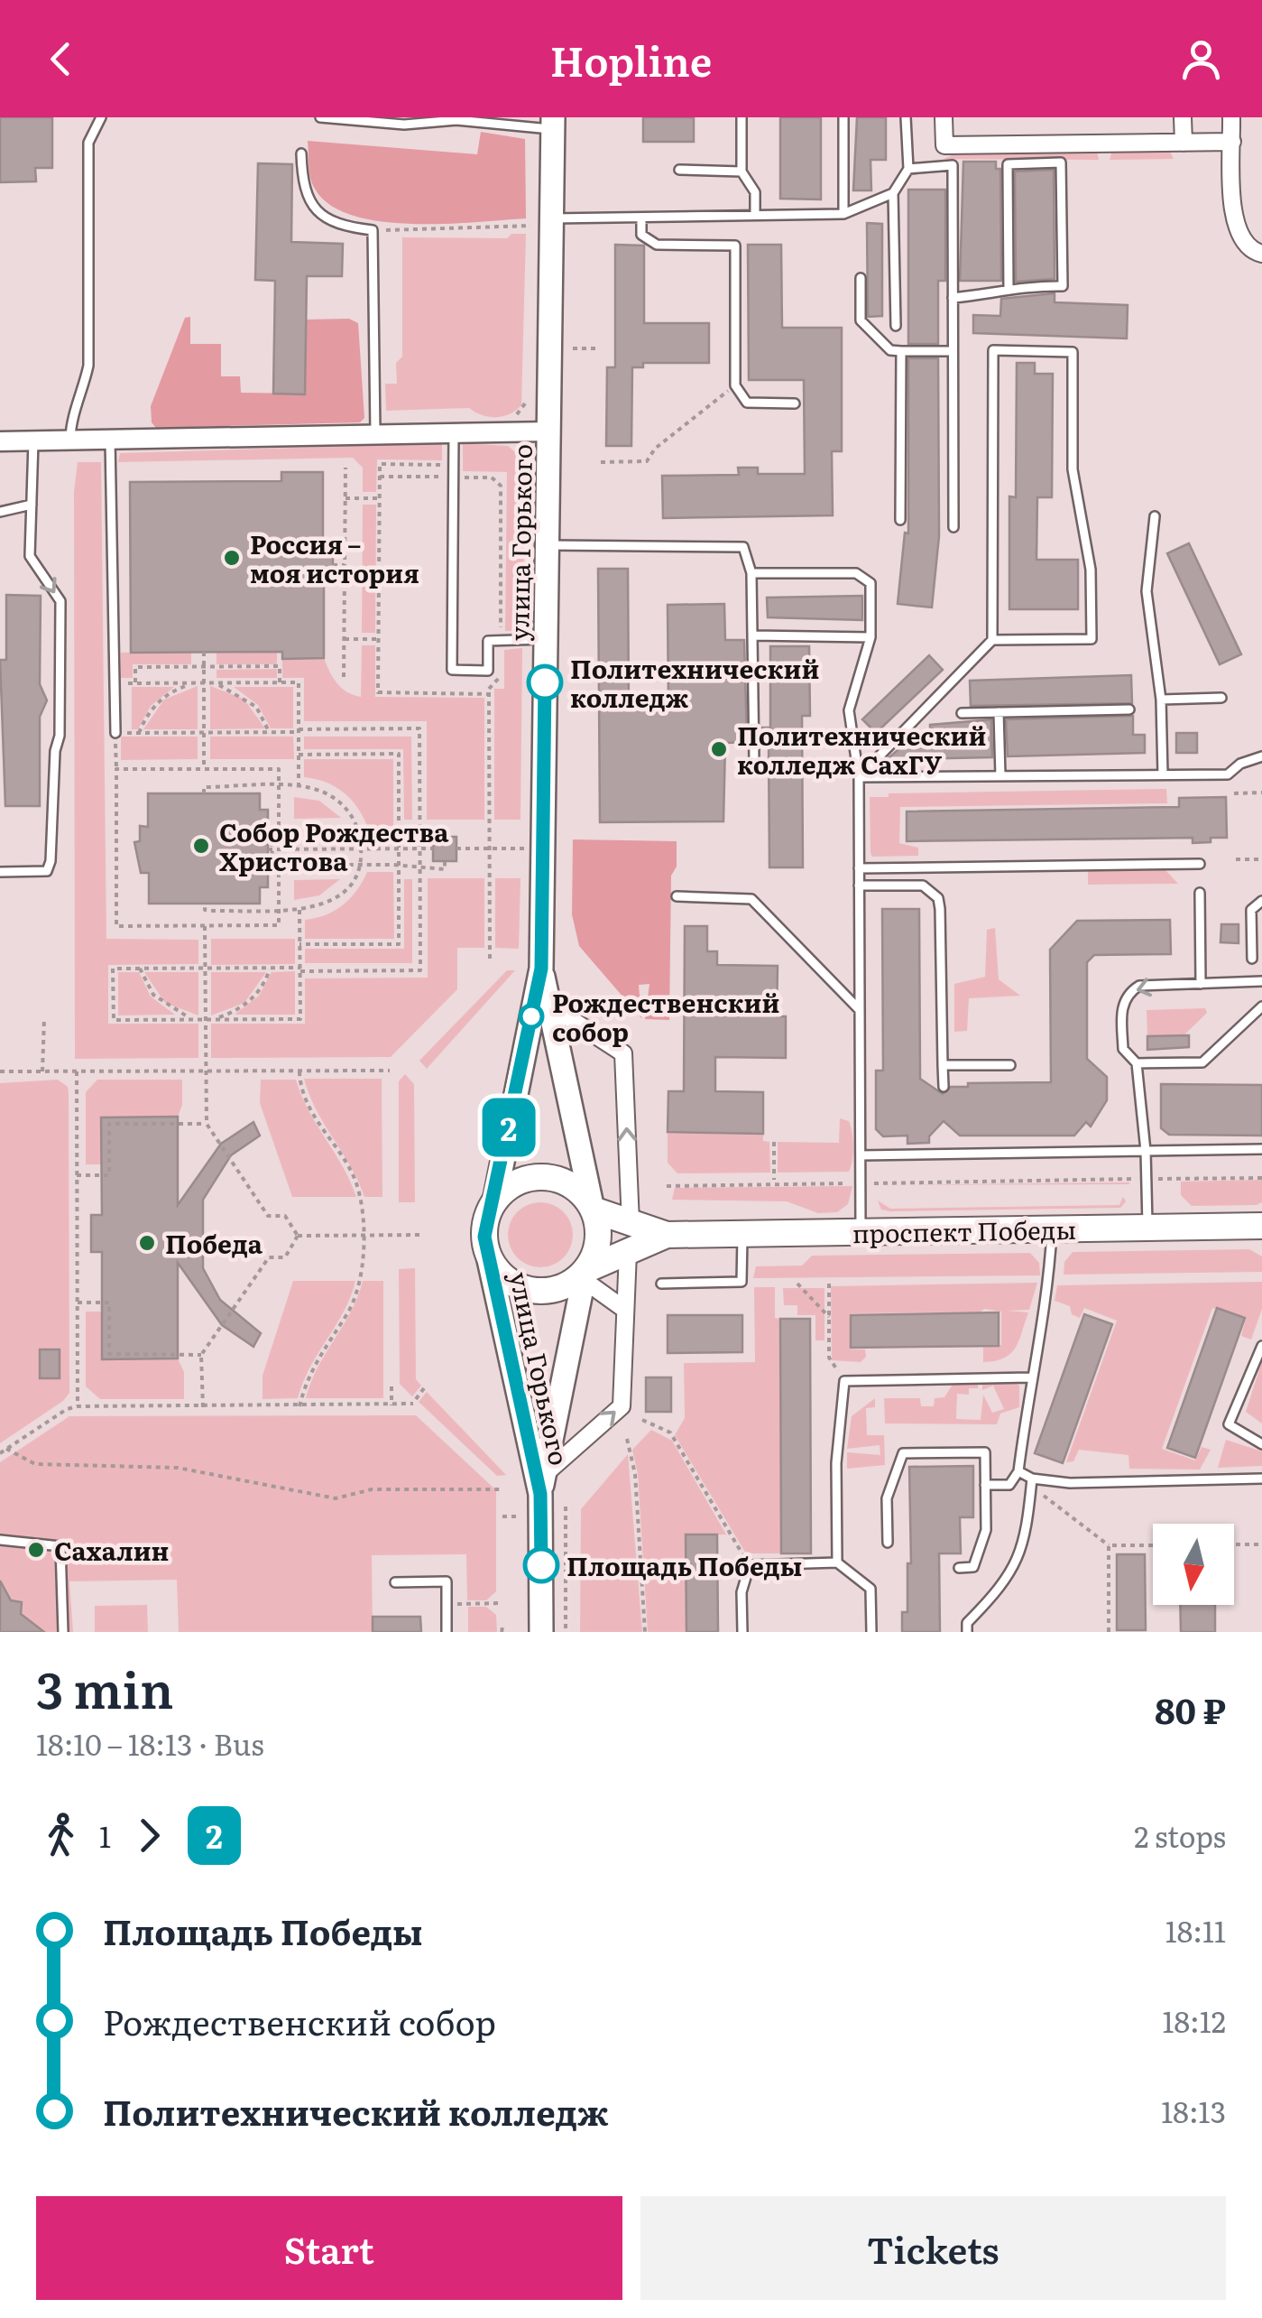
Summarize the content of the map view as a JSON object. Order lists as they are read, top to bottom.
{
  "streets": {
    "main road": ["улица Горького", "проспект Победы"]
  },
  "crossings": [
    ["улица Горького", "проспект Победы"]
  ],
  "places": [
    "Россия – моя история",
    "Политехнический колледж",
    "Политехнический колледж СахГУ",
    "Собор Рождества Христова",
    "Рождественский собор",
    "Победа",
    "Сахалин",
    "Площадь Победы"
  ],
  "lines": ["bus line 2"],
  "north": "bottom",
  "page": {
    "header": "Hopline",
    "on_map": "2",
    "heading": ["3 min", "18:10 – 18:13 · Bus", "80 ₽"],
    "legs": ["1", "2", "2 stops"],
    "list": [
      {
        "name": "Площадь Победы",
        "value": "18:11"
      },
      {
        "name": "Рождественский собор",
        "value": "18:12"
      },
      {
        "name": "Политехнический колледж",
        "value": "18:13"
      }
    ],
    "buttons": ["Start", "Tickets"]
  }
}
